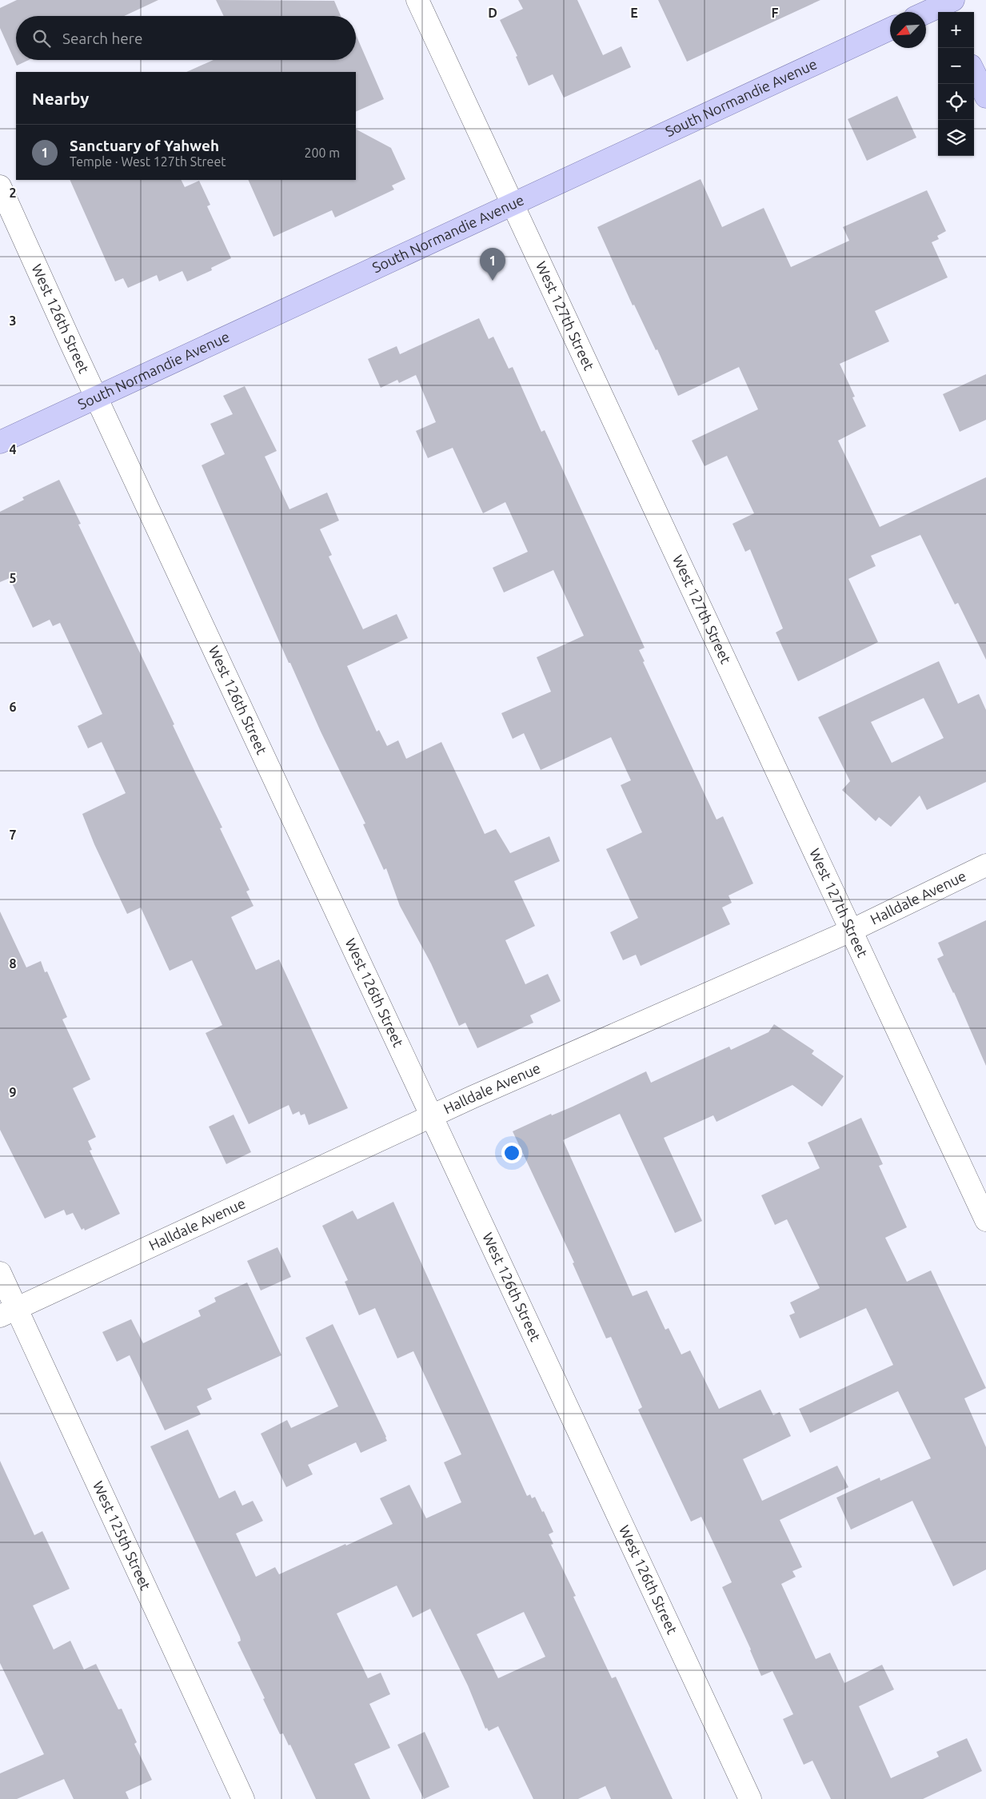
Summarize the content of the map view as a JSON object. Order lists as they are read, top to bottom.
{
  "streets": {
    "main road": ["South Normandie Avenue"],
    "street": [
      "West 127th Street",
      "West 126th Street",
      "Halldale Avenue",
      "West 125th Street"
    ]
  },
  "crossings": [
    ["South Normandie Avenue", "West 127th Street"],
    ["South Normandie Avenue", "West 126th Street"],
    ["West 127th Street", "Halldale Avenue"],
    ["West 126th Street", "Halldale Avenue"],
    ["Halldale Avenue", "West 125th Street"]
  ],
  "north": "bottom left",
  "page": {
    "map_buttons": ["+", "−"],
    "search": "Search here",
    "heading": "Nearby",
    "list": [
      {
        "mark": "1",
        "name": "Sanctuary of Yahweh",
        "note": "Temple · West 127th Street",
        "value": "200 m"
      }
    ],
    "pins": "1"
  },
  "grid": {
    "columns": ["D", "E", "F"],
    "rows": [
      "2",
      "3",
      "4",
      "5",
      "6",
      "7",
      "8",
      "9"
    ]
  }
}
